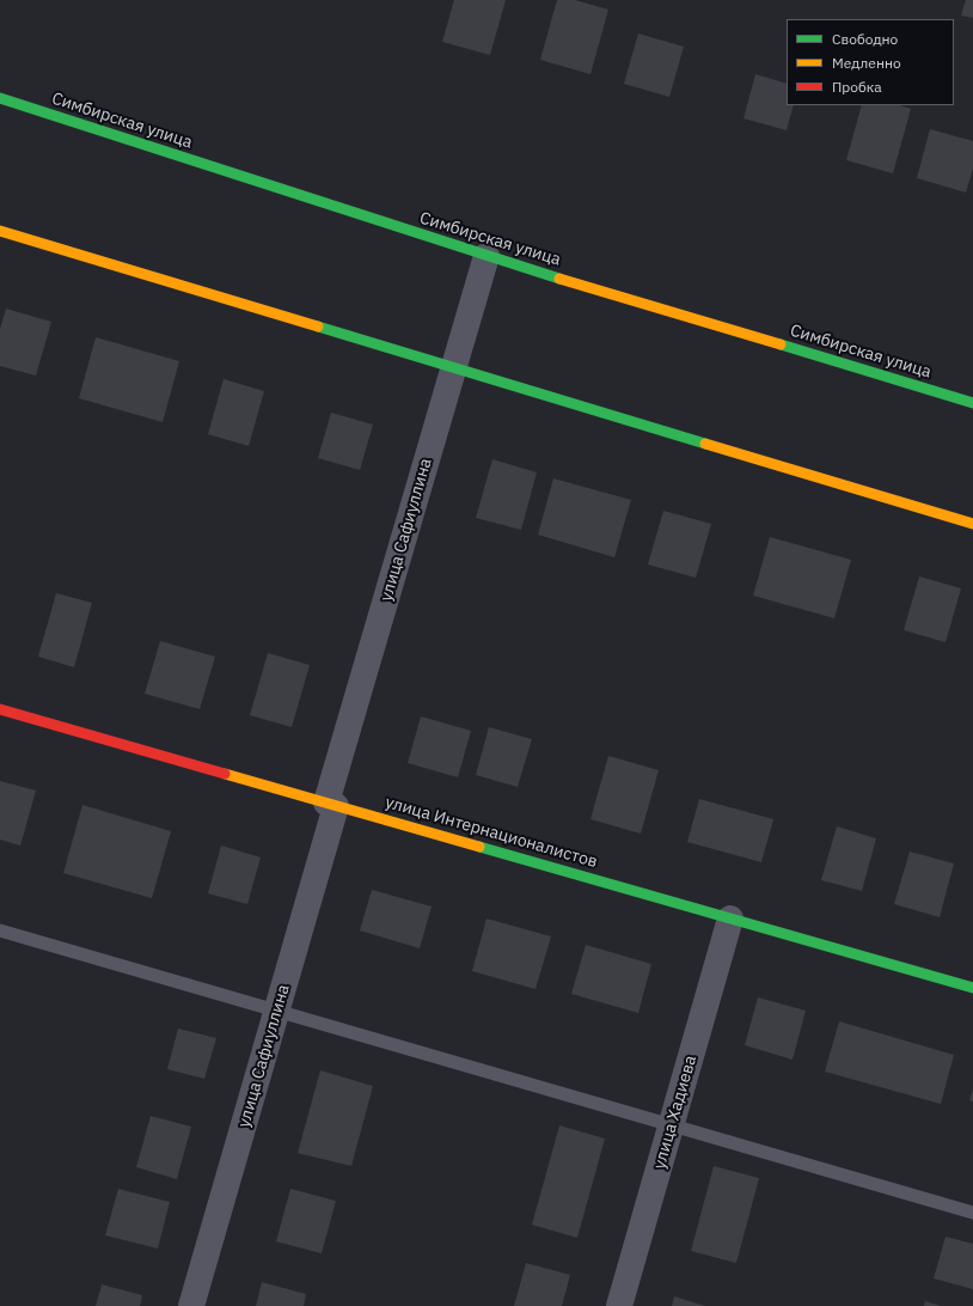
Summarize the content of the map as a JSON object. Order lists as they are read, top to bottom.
{
  "streets": {
    "street": [
      "Симбирская улица",
      "улица Сафиуллина",
      "улица Интернационалистов",
      "улица Хадиева"
    ]
  },
  "crossings": [
    ["Симбирская улица", "улица Сафиуллина"],
    ["улица Сафиуллина", "улица Интернационалистов"],
    ["улица Интернационалистов", "улица Хадиева"]
  ],
  "legend": ["Свободно", "Медленно", "Пробка"]
}
